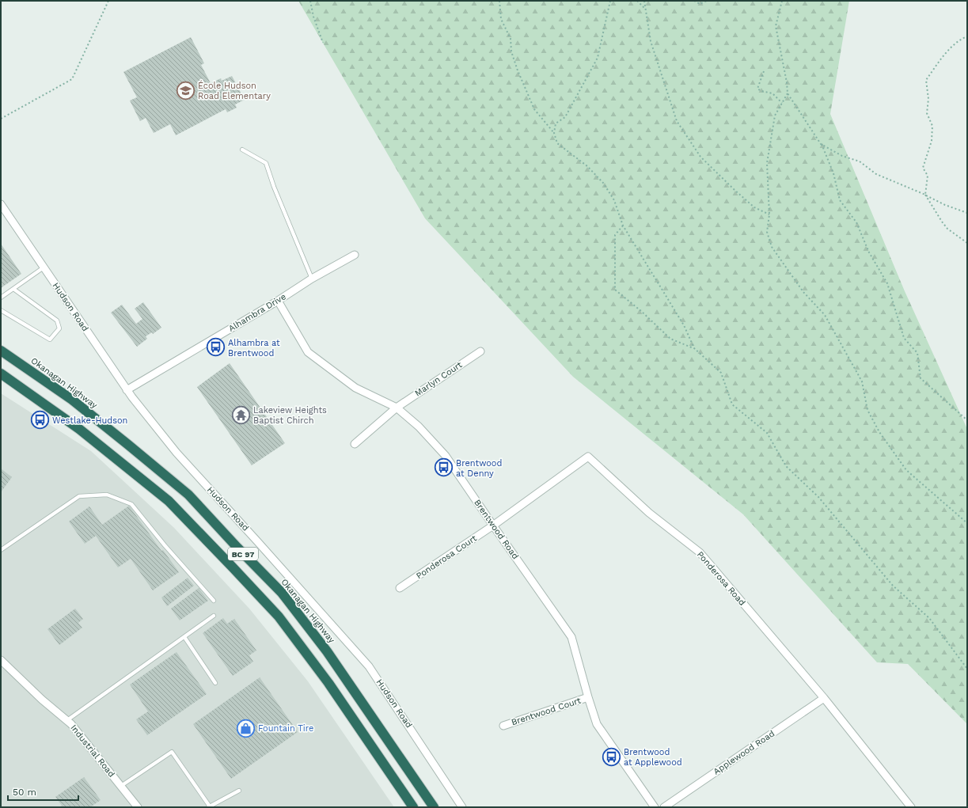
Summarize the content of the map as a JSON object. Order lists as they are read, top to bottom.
{
  "streets": {
    "highway": ["Okanagan Highway", "BC 97"],
    "street": [
      "Hudson Road",
      "Alhambra Drive",
      "Marlyn Court",
      "Brentwood Road",
      "Ponderosa Court",
      "Ponderosa Road",
      "Brentwood Court",
      "Industrial Road",
      "Applewood Road"
    ]
  },
  "crossings": [
    ["Hudson Road", "Alhambra Drive"],
    ["Alhambra Drive", "Brentwood Road"],
    ["Marlyn Court", "Brentwood Road"],
    ["Brentwood Road", "Ponderosa Court"],
    ["Brentwood Road", "Ponderosa Road"],
    ["Brentwood Road", "Brentwood Court"],
    ["Ponderosa Court", "Ponderosa Road"],
    ["Ponderosa Road", "Applewood Road"]
  ],
  "places": {
    "school or university": ["École Hudson Road Elementary"],
    "bus stop": [
      "Alhambra at Brentwood",
      "Westlake-Hudson",
      "Brentwood at Denny",
      "Brentwood at Applewood"
    ],
    "temple": ["Lakeview Heights Baptist Chirch"],
    "shop": ["Fountain Tire"]
  },
  "scale_bar": "50 m"
}
